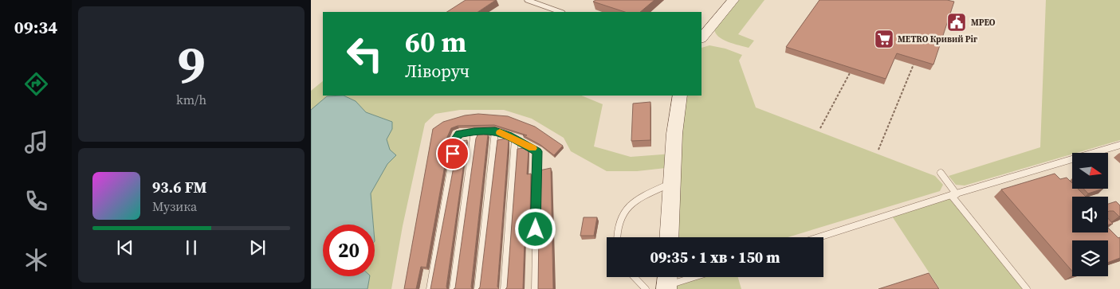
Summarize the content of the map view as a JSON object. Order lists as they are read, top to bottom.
{
  "places": {
    "public building": ["МРЕО"],
    "supermarket": ["METRO Кривий Ріг"]
  },
  "north": "right",
  "page": {
    "tabs": "09:34",
    "tile": ["9", "km/h"],
    "turn": ["60 m", "Ліворуч"],
    "song": ["93.6 FM", "Музика"],
    "limit": "20",
    "trip": "09:35 · 1 хв · 150 m"
  }
}
